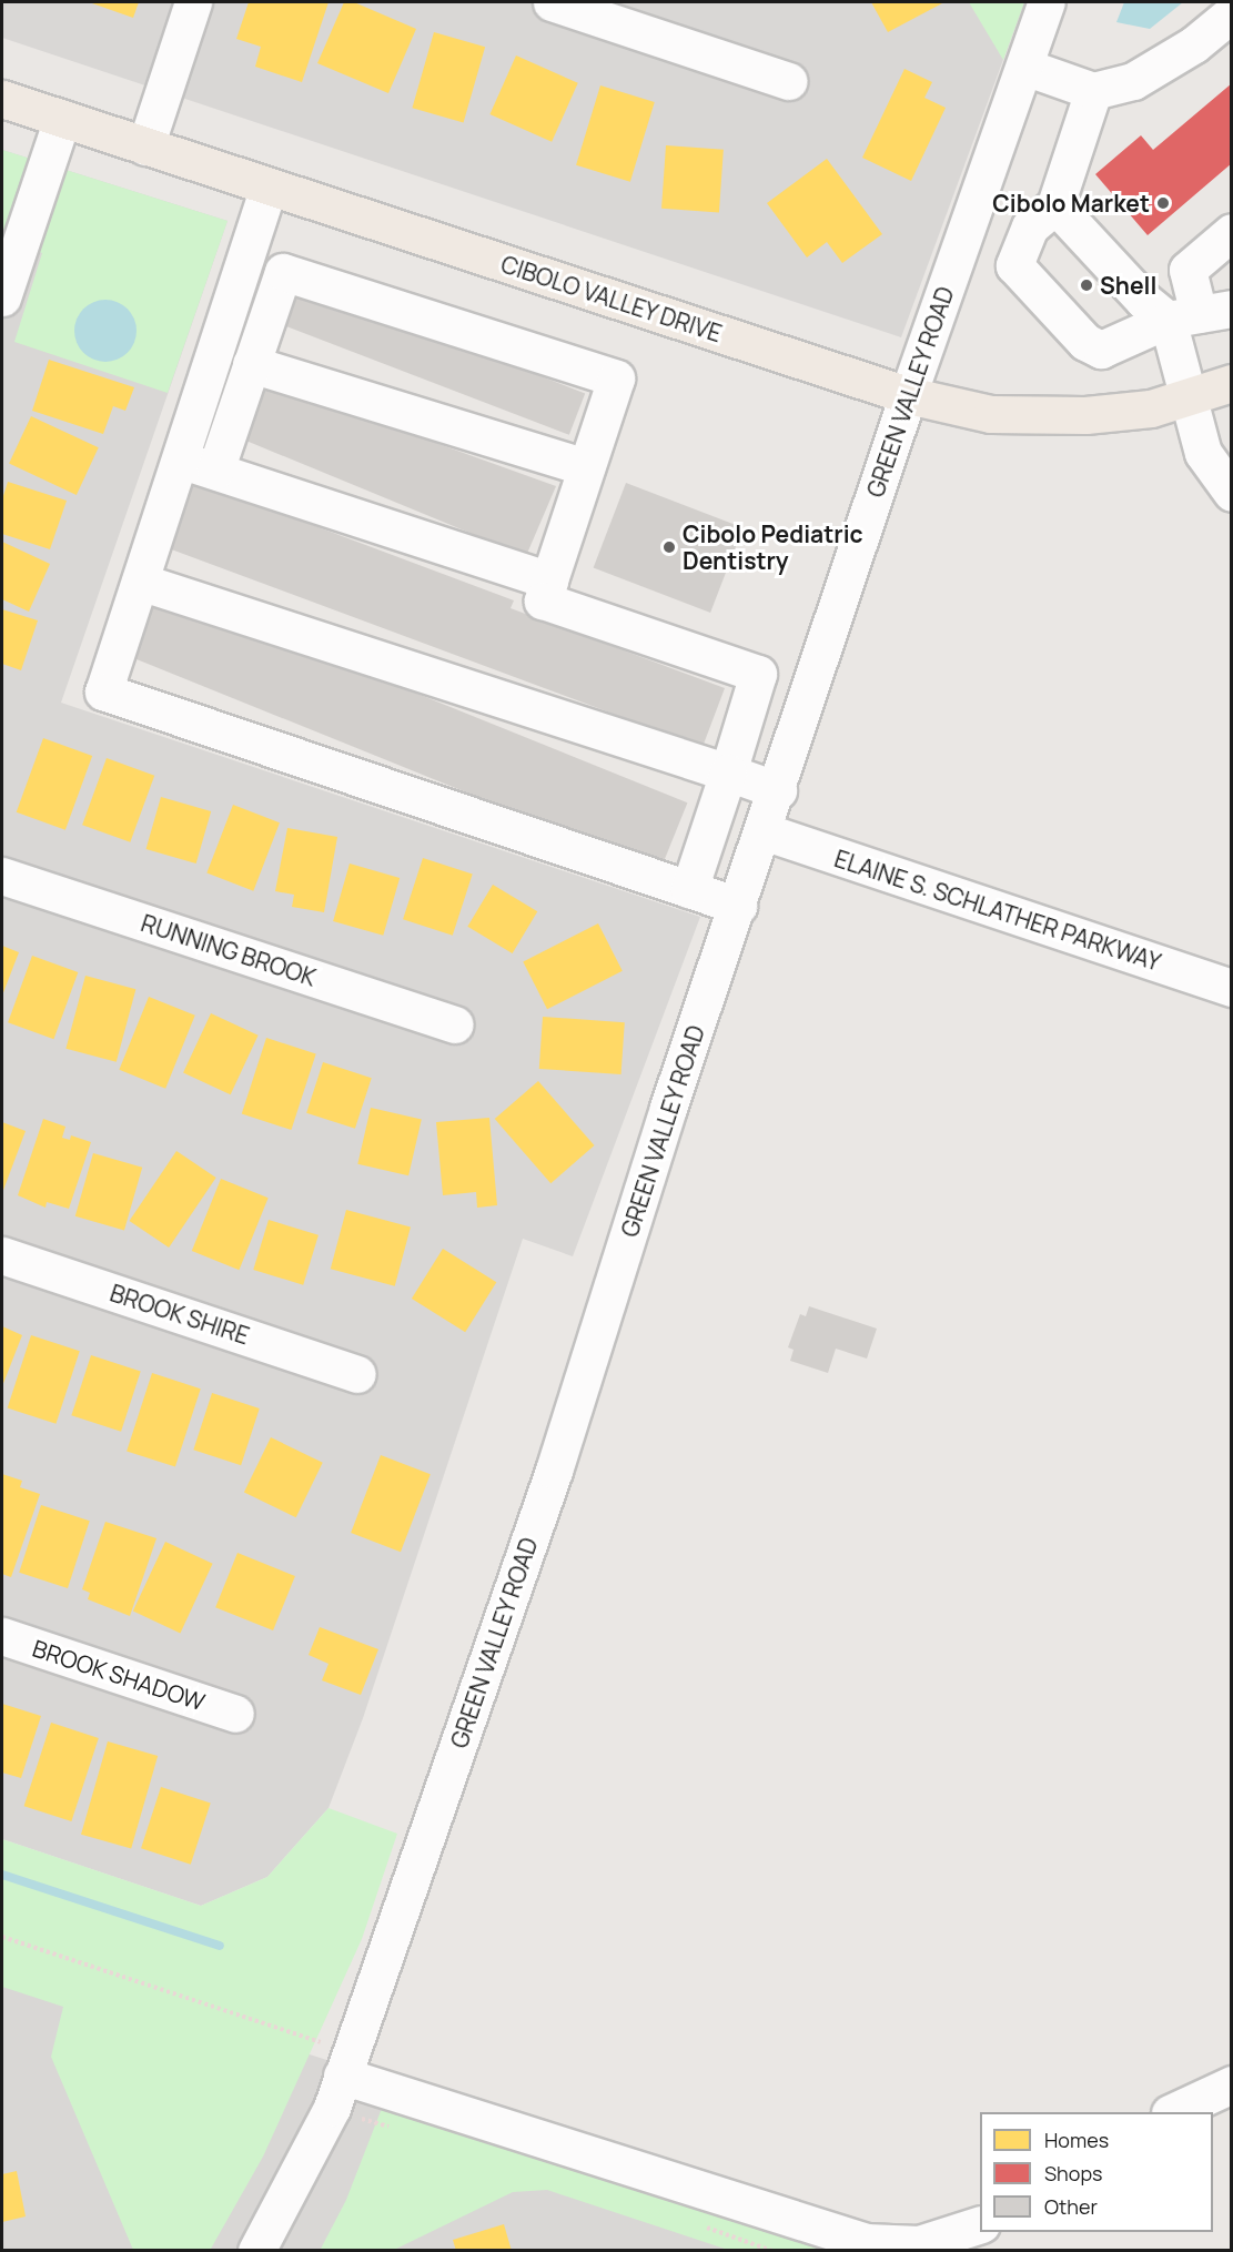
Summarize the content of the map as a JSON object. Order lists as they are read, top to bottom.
{
  "streets": {
    "main road": ["CIBOLO VALLEY DRIVE"],
    "street": [
      "GREEN VALLEY ROAD",
      "ELAINE S. SCHLATHER PARKWAY",
      "RUNNING BROOK",
      "BROOK SHIRE",
      "BROOK SHADOW"
    ]
  },
  "crossings": [
    ["CIBOLO VALLEY DRIVE", "GREEN VALLEY ROAD"],
    ["GREEN VALLEY ROAD", "ELAINE S. SCHLATHER PARKWAY"]
  ],
  "places": ["Cibolo Market", "Shell", "Cibolo Pediatric Dentistry"],
  "legend": ["Homes", "Shops", "Other"]
}
